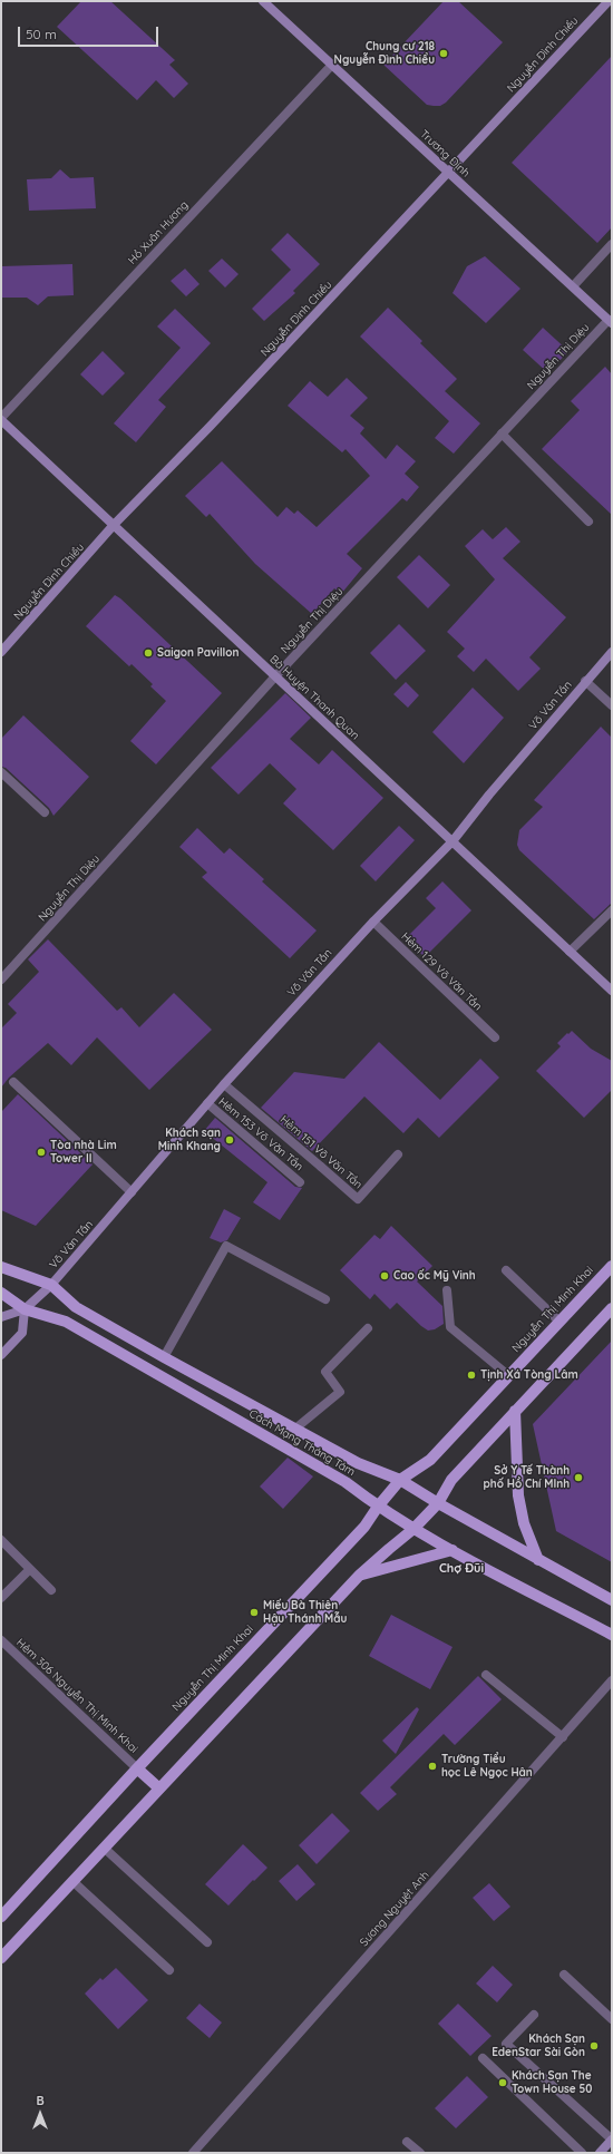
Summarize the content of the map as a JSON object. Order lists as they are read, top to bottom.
{
  "streets": {
    "main road": [
      "Nguyễn Đình Chiểu",
      "Trương Định",
      "Bà Huyện Thanh Quan",
      "Võ Văn Tần",
      "Nguyễn Thị Minh Khai",
      "Cách Mạng Tháng Tám"
    ],
    "street": [
      "Hồ Xuân Hương",
      "Nguyễn Thị Diệu",
      "Hẻm 129 Võ Văn Tần",
      "Hẻm 153 Võ Văn Tần",
      "Hẻm 151 Võ Văn Tần",
      "Hẻm 306 Nguyễn Thị Minh Khai",
      "Sương Nguyệt Anh"
    ]
  },
  "crossings": [
    ["Nguyễn Đình Chiểu", "Trương Định"],
    ["Nguyễn Đình Chiểu", "Bà Huyện Thanh Quan"],
    ["Trương Định", "Hồ Xuân Hương"],
    ["Trương Định", "Nguyễn Thị Diệu"],
    ["Hồ Xuân Hương", "Bà Huyện Thanh Quan"],
    ["Nguyễn Thị Diệu", "Bà Huyện Thanh Quan"],
    ["Bà Huyện Thanh Quan", "Võ Văn Tần"],
    ["Võ Văn Tần", "Hẻm 129 Võ Văn Tần"],
    ["Võ Văn Tần", "Hẻm 153 Võ Văn Tần"],
    ["Võ Văn Tần", "Hẻm 151 Võ Văn Tần"],
    ["Võ Văn Tần", "Cách Mạng Tháng Tám"],
    ["Nguyễn Thị Minh Khai", "Cách Mạng Tháng Tám"],
    ["Nguyễn Thị Minh Khai", "Hẻm 306 Nguyễn Thị Minh Khai"]
  ],
  "districts": ["Chợ Đũi"],
  "places": [
    "Chung cư 218 Nguyễn Đình Chiểu",
    "Saigon Pavillon",
    "Khách sạn Minh Khang",
    "Tòa nhà Lim Tower II",
    "Cao ốc Mỹ Vinh",
    "Tịnh Xá Tòng Lâm",
    "Sở Y Tế Thành phố Hồ Chí MInh",
    "Miếu Bà Thiên Hậu Thánh Mẫu",
    "Trường Tiểu học Lê Ngọc Hân",
    "Khách Sạn EdenStar Sài Gòn",
    "Khách Sạn The Town House 50"
  ],
  "scale_bar": "50 m",
  "north": "top"
}
